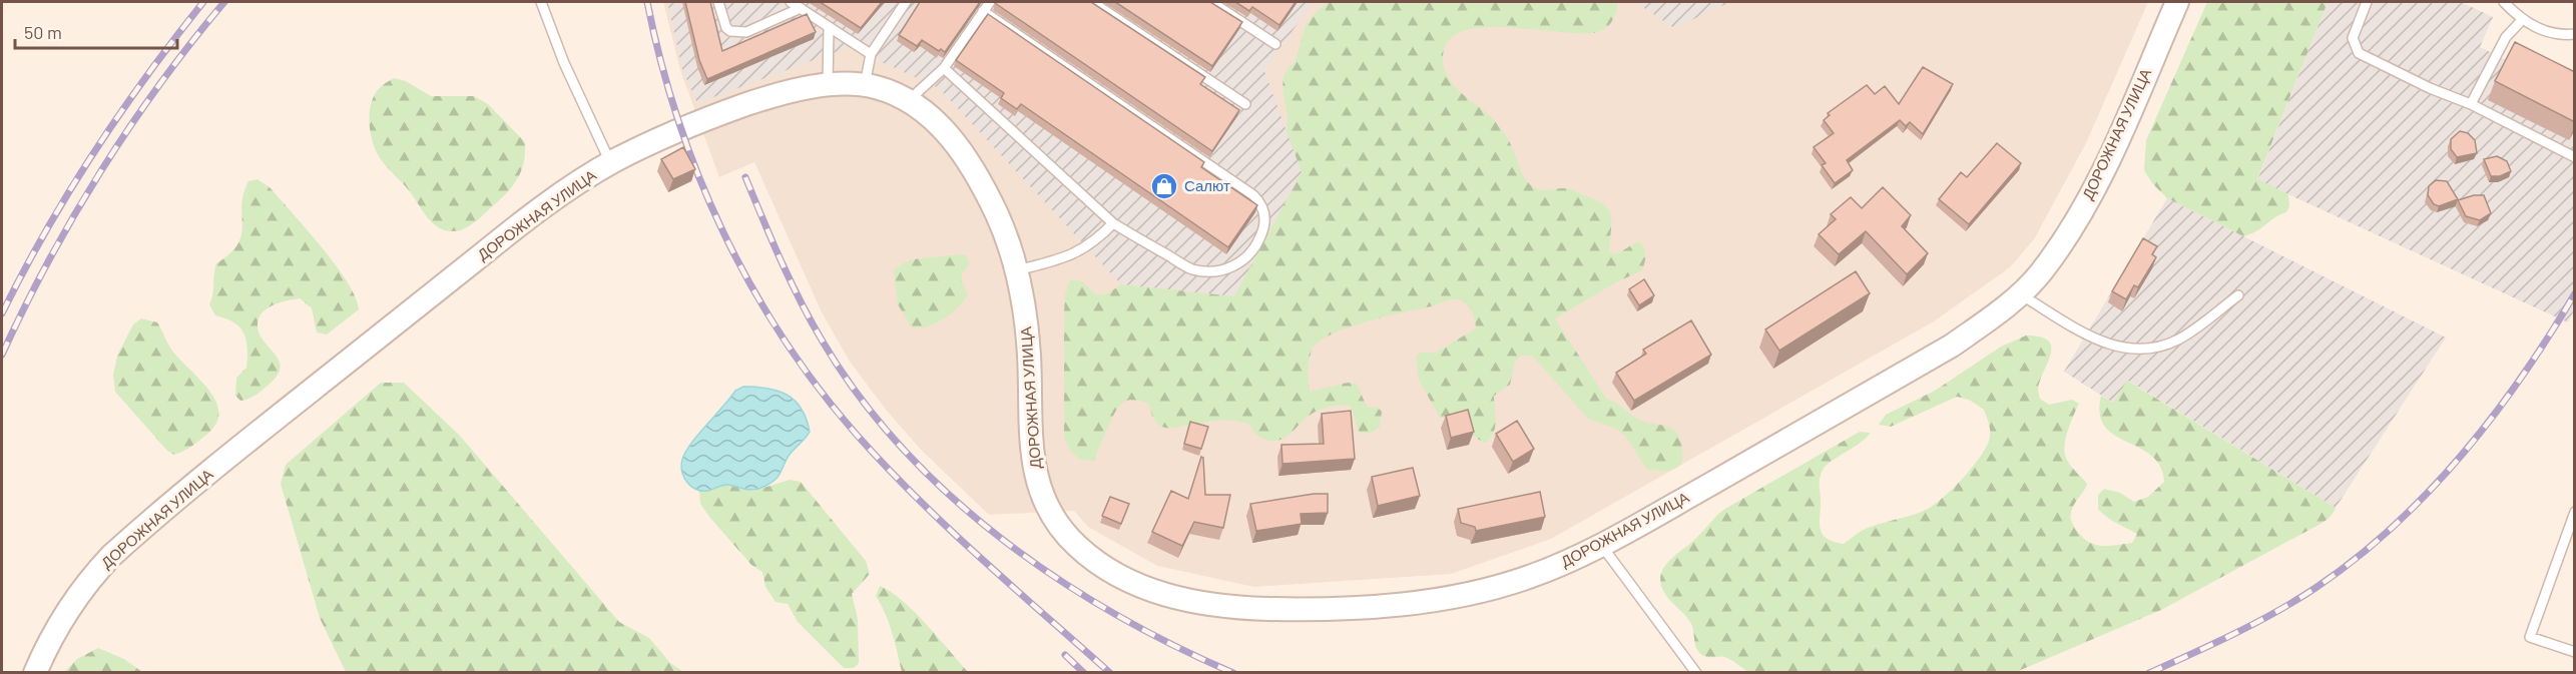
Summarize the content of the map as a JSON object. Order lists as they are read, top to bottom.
{
  "streets": {
    "street": ["ДОРОЖНАЯ УЛИЦА"]
  },
  "places": {
    "shop": ["Салют"]
  },
  "scale_bar": "50 m"
}
